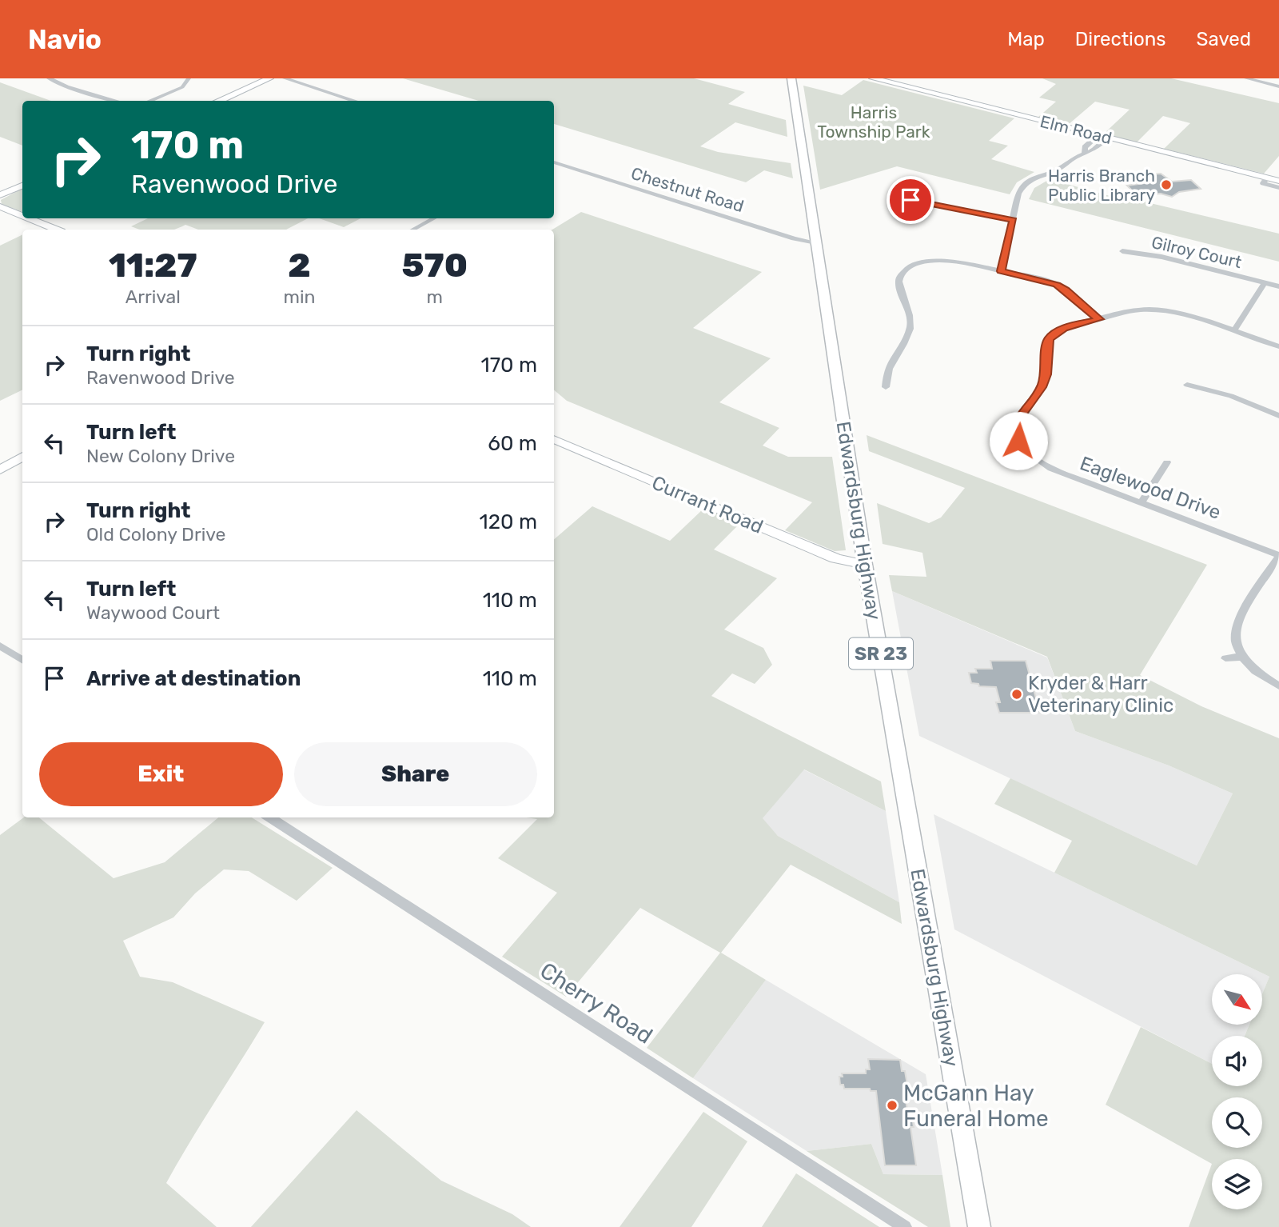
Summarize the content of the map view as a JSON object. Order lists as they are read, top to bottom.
{
  "streets": {
    "main road": ["Edwardsburg Highway", "SR 23"],
    "street": [
      "Elm Road",
      "Chestnut Road",
      "Gilroy Court",
      "Eaglewood Drive",
      "Currant Road",
      "Cherry Road"
    ]
  },
  "crossings": [
    ["Chestnut Road", "Edwardsburg Highway"],
    ["Currant Road", "Edwardsburg Highway"]
  ],
  "parks": ["Harris Township Park"],
  "places": ["Harris Branch Public Library", "Kryder & Harr Veterinary Clinic", "McGann Hay Funeral Home"],
  "north": "bottom right",
  "page": {
    "header": "Navio",
    "nav": ["Map", "Directions", "Saved"],
    "turn": ["170 m", "Ravenwood Drive"],
    "eta": [
      "11:27",
      "Arrival",
      "2",
      "min",
      "570",
      "m"
    ],
    "list": [
      {
        "name": "Turn right",
        "note": "Ravenwood Drive",
        "value": "170 m"
      },
      {
        "name": "Turn left",
        "note": "New Colony Drive",
        "value": "60 m"
      },
      {
        "name": "Turn right",
        "note": "Old Colony Drive",
        "value": "120 m"
      },
      {
        "name": "Turn left",
        "note": "Waywood Court",
        "value": "110 m"
      },
      {
        "name": "Arrive at destination",
        "value": "110 m"
      }
    ],
    "buttons": ["Exit", "Share"]
  }
}
